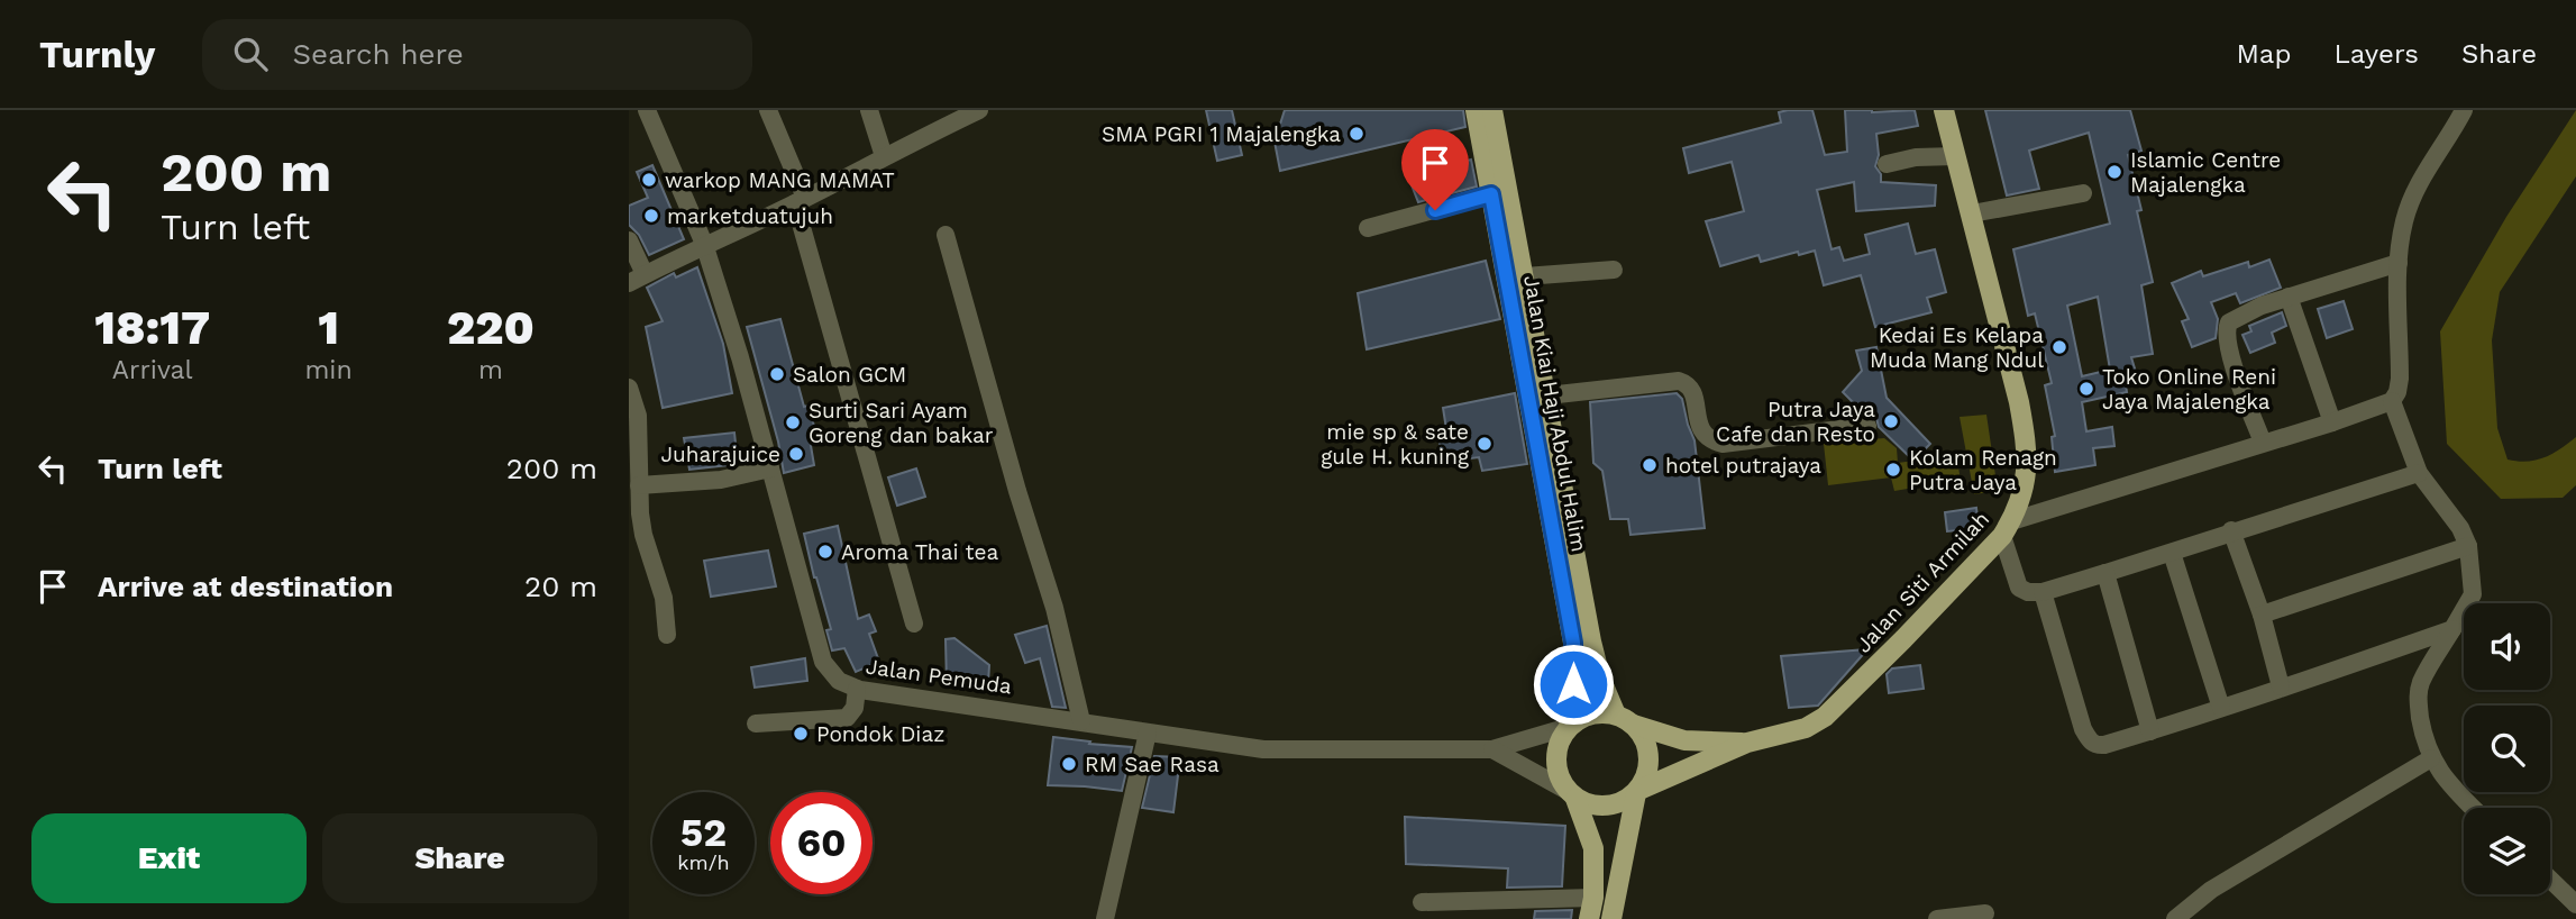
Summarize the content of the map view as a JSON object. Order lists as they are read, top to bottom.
{
  "streets": {
    "main road": ["Jalan Kiai Haji Abdul Halim", "Jalan Siti Armilah"],
    "street": ["Jalan Pemuda"]
  },
  "places": [
    "SMA PGRI 1 Majalengka",
    "Islamic Centre Majalengka",
    "warkop MANG MAMAT",
    "marketduatujuh",
    "Kedai Es Kelapa Muda Mang Ndul",
    "Salon GCM",
    "Toko Online Reni Jaya Majalengka",
    "Putra Jaya Cafe dan Resto",
    "Surti Sari Ayam Goreng dan bakar",
    "mie sp & sate gule H. kuning",
    "Juharajuice",
    "hotel putrajaya",
    "Kolam Renagn Putra Jaya",
    "Aroma Thai tea",
    "Pondok Diaz",
    "RM Sae Rasa"
  ],
  "page": {
    "header": "Turnly",
    "search": "Search here",
    "nav": ["Map", "Layers", "Share"],
    "turn": ["200 m", "Turn left"],
    "eta": [
      "18:17",
      "Arrival",
      "1",
      "min",
      "220",
      "m"
    ],
    "list": [
      {
        "name": "Turn left",
        "value": "200 m"
      },
      {
        "name": "Arrive at destination",
        "value": "20 m"
      }
    ],
    "speed": "52 km/h",
    "limit": "60",
    "buttons": ["Exit", "Share"]
  }
}
